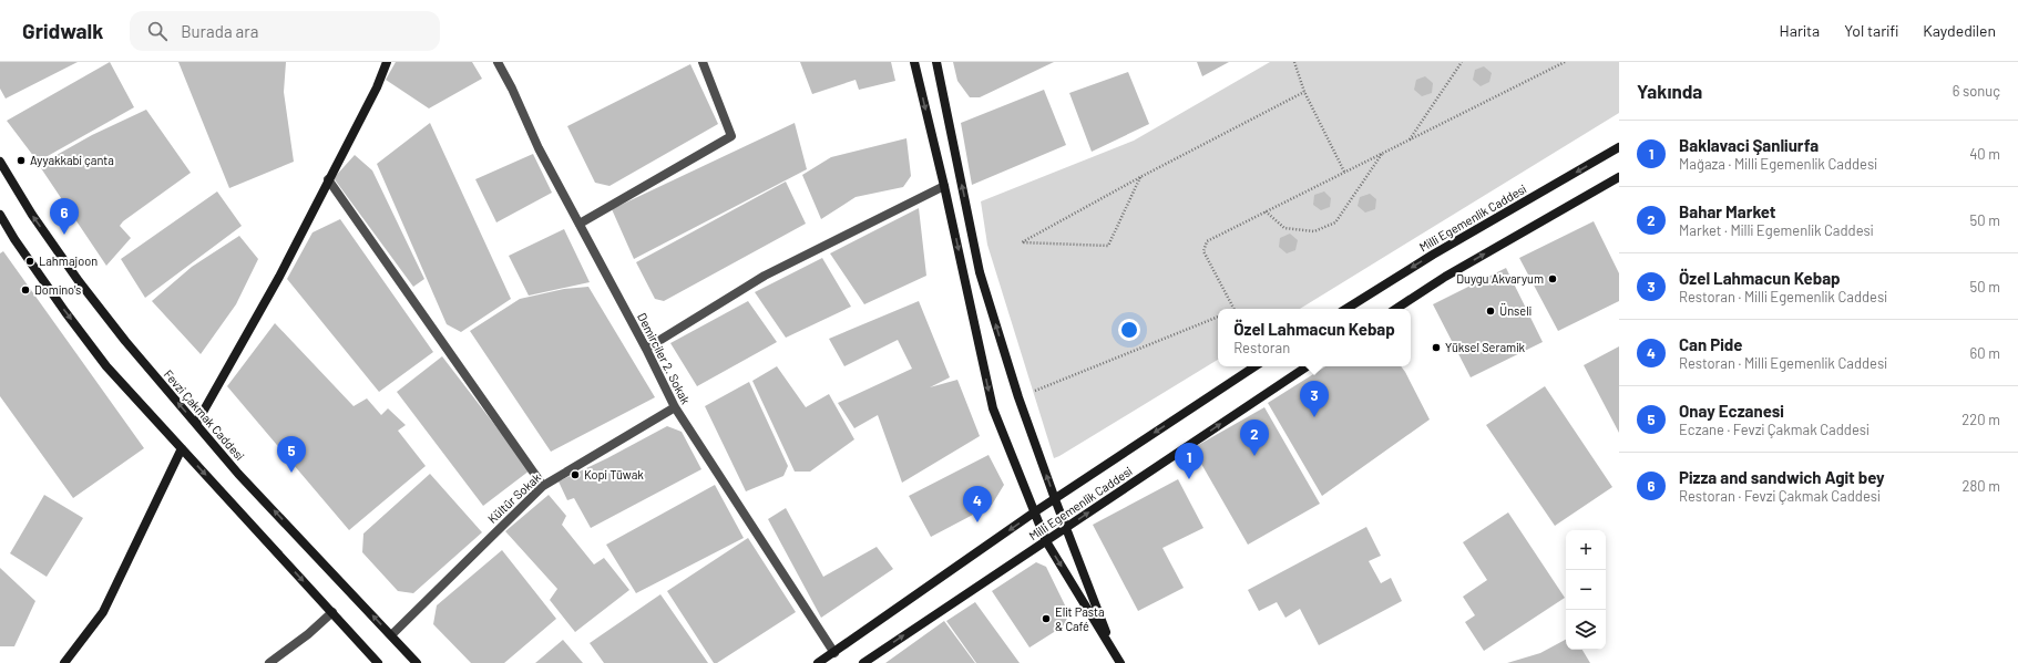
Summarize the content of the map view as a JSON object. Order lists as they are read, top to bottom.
{
  "streets": {
    "street": [
      "Milli Egemenlik Caddesi",
      "Demirciler 2. Sokak",
      "Fevzi Çakmak Caddesi",
      "Kültür Sokak"
    ]
  },
  "crossings": [
    ["Milli Egemenlik Caddesi", "Demirciler 2. Sokak"],
    ["Demirciler 2. Sokak", "Kültür Sokak"],
    ["Fevzi Çakmak Caddesi", "Kültür Sokak"]
  ],
  "places": [
    "Ayyakkabi çanta",
    "Lahmajoon",
    "Duygu Akvaryum",
    "Domino's",
    "Ünseli",
    "Yüksel Seramik",
    "Kopi Tüwak",
    "Elit Pasta & Café"
  ],
  "page": {
    "header": "Gridwalk",
    "search": "Burada ara",
    "nav": ["Harita", "Yol tarifi", "Kaydedilen"],
    "heading": ["Yakında", "6 sonuç"],
    "list": [
      {
        "mark": "1",
        "name": "Baklavaci Şanliurfa",
        "note": "Mağaza · Milli Egemenlik Caddesi",
        "value": "40 m"
      },
      {
        "mark": "2",
        "name": "Bahar Market",
        "note": "Market · Milli Egemenlik Caddesi",
        "value": "50 m"
      },
      {
        "mark": "3",
        "name": "Özel Lahmacun Kebap",
        "note": "Restoran · Milli Egemenlik Caddesi",
        "value": "50 m"
      },
      {
        "mark": "4",
        "name": "Can Pide",
        "note": "Restoran · Milli Egemenlik Caddesi",
        "value": "60 m"
      },
      {
        "mark": "5",
        "name": "Onay Eczanesi",
        "note": "Eczane · Fevzi Çakmak Caddesi",
        "value": "220 m"
      },
      {
        "mark": "6",
        "name": "Pizza and sandwich Agit bey",
        "note": "Restoran · Fevzi Çakmak Caddesi",
        "value": "280 m"
      }
    ],
    "pins": [
      "6",
      "3",
      "2",
      "5",
      "1",
      "4"
    ],
    "popup": ["Özel Lahmacun Kebap", "Restoran"],
    "map_buttons": ["+", "−"]
  }
}
